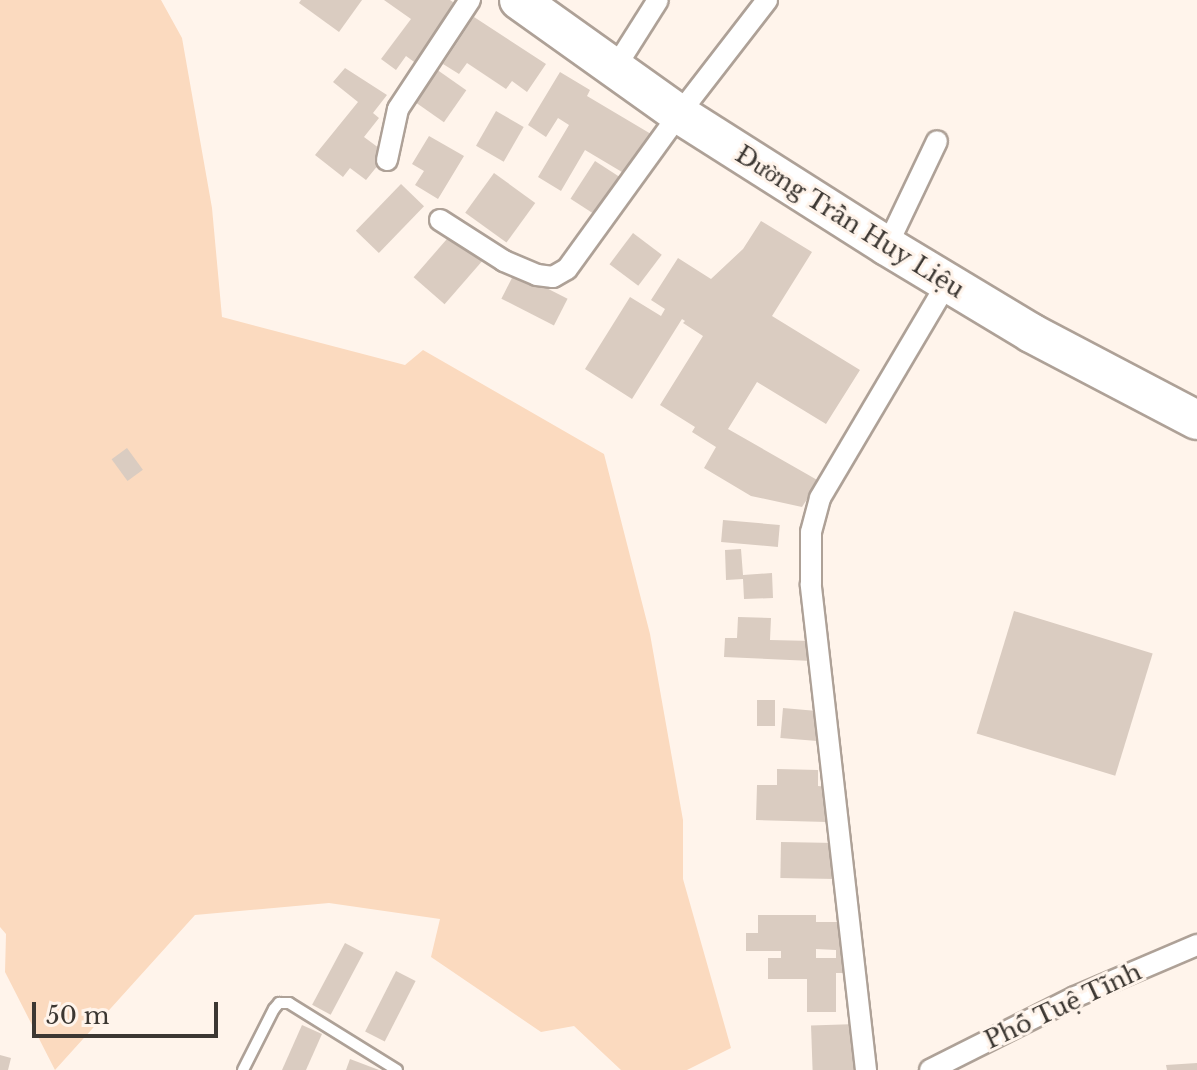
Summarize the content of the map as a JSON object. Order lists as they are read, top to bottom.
{
  "streets": {
    "highway": ["Đường Trần Huy Liệu"],
    "street": ["Phố Tuệ Tĩnh"]
  },
  "scale_bar": "50 m"
}
